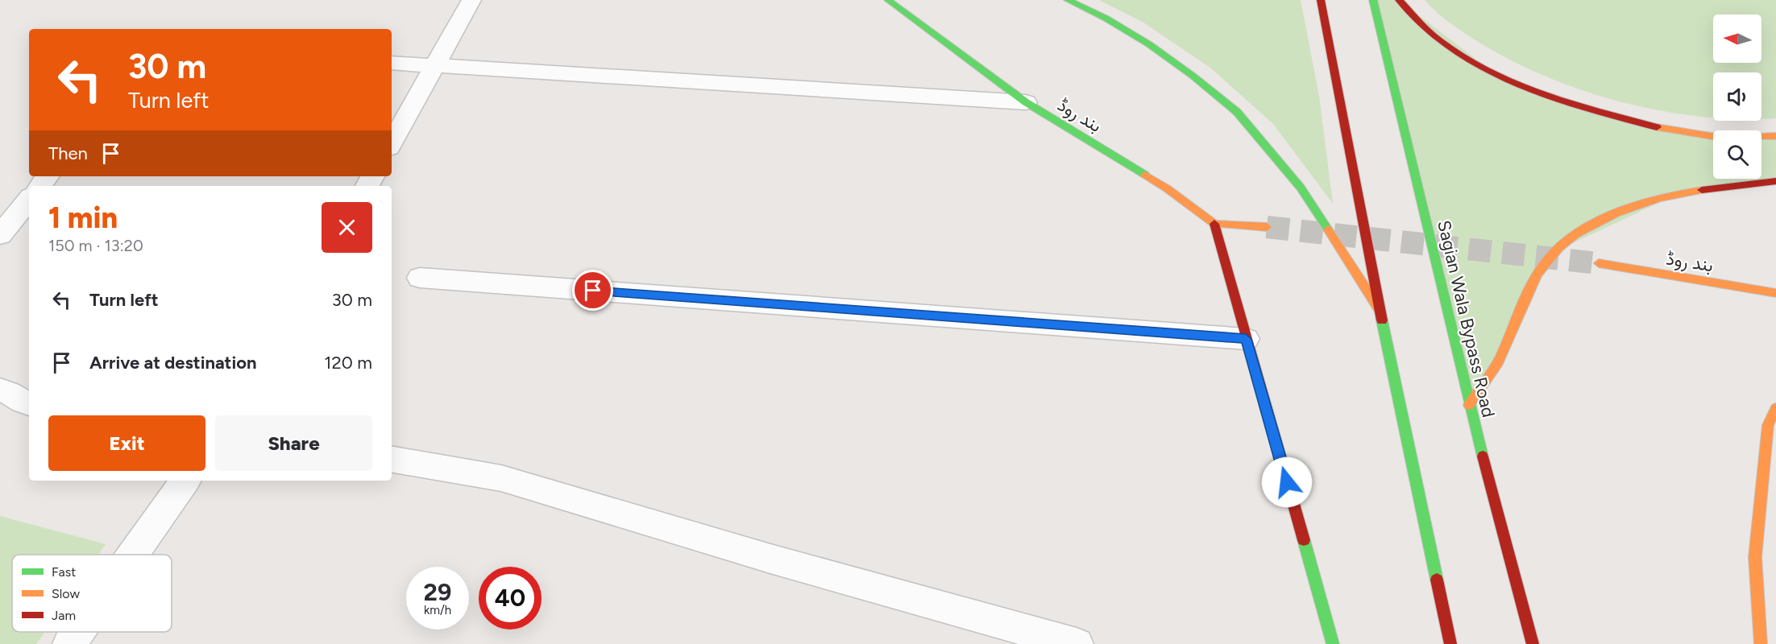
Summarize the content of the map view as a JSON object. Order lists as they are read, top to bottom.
{
  "streets": {
    "main road": ["بند روڈ", "Sagian Wala Bypass Road"]
  },
  "legend": ["Fast", "Slow", "Jam"],
  "north": "left",
  "page": {
    "turn": ["30 m", "Turn left"],
    "then": "Then",
    "heading": ["1 min", "150 m · 13:20"],
    "list": [
      {
        "name": "Turn left",
        "value": "30 m"
      },
      {
        "name": "Arrive at destination",
        "value": "120 m"
      }
    ],
    "buttons": ["Exit", "Share"],
    "speed": "29 km/h",
    "limit": "40"
  }
}
